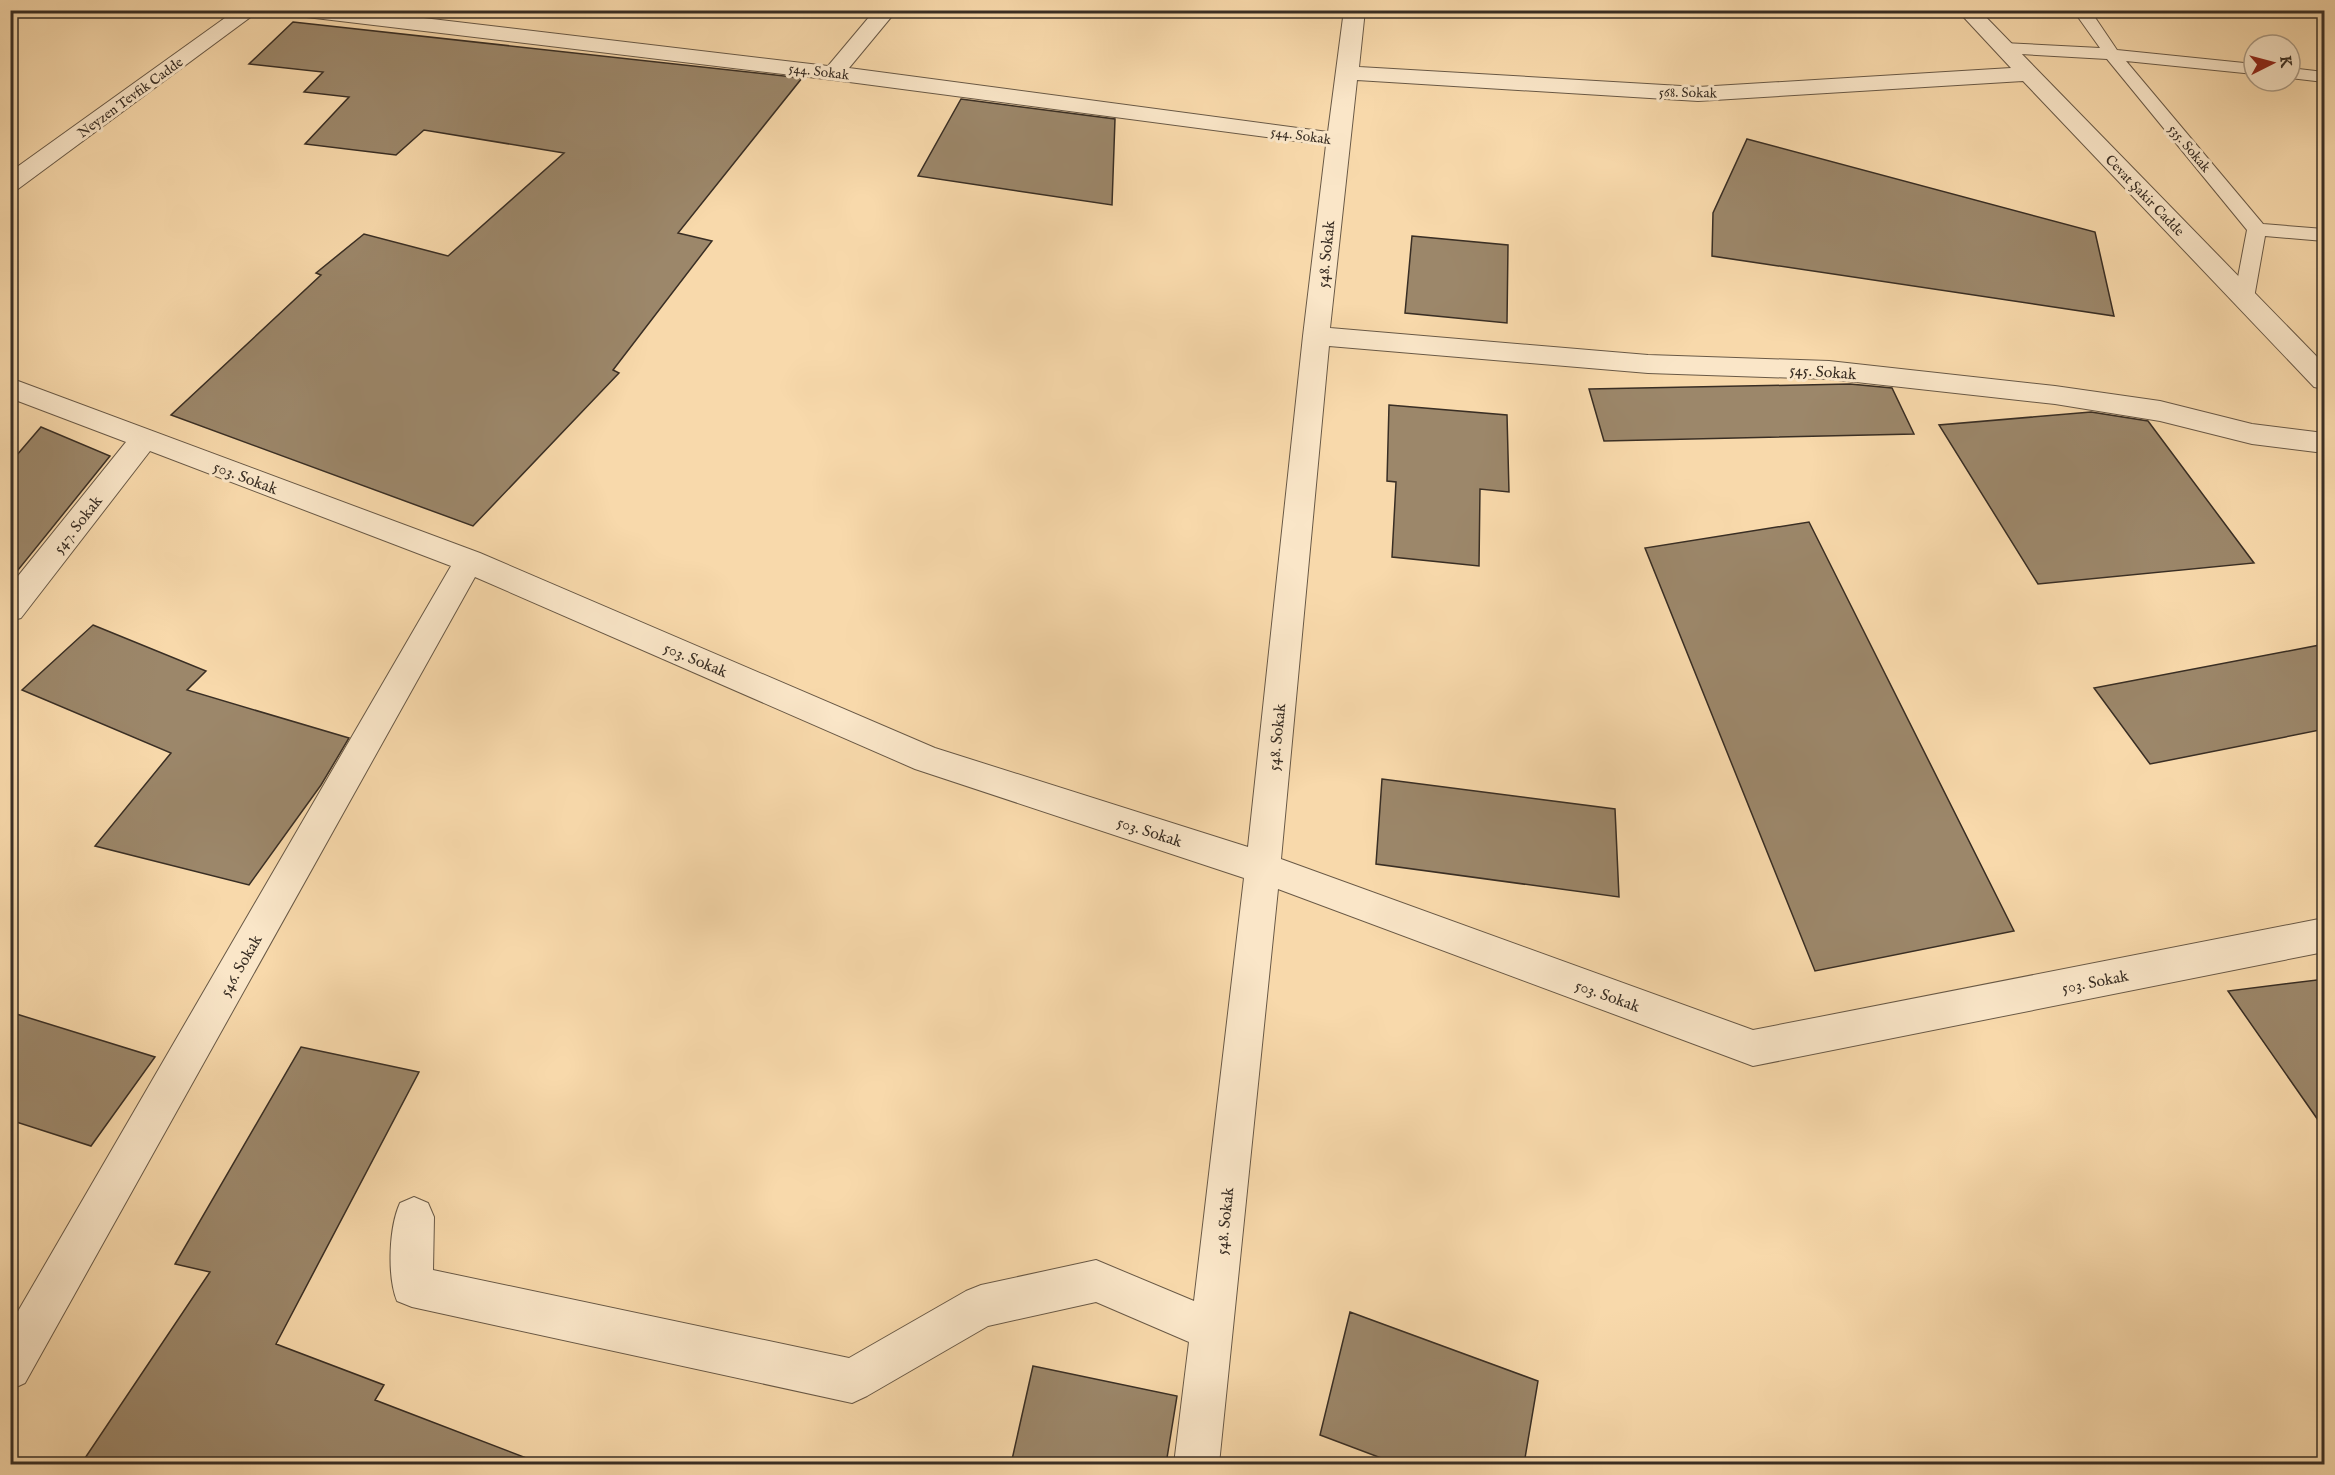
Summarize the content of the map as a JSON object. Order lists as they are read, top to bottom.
{
  "streets": {
    "street": [
      "544. Sokak",
      "568. Sokak",
      "Neyzen Tevfik Cadde",
      "Cevat Şakir Cadde",
      "548. Sokak",
      "545. Sokak",
      "503. Sokak",
      "547. Sokak",
      "546. Sokak"
    ],
    "lane": ["535. Sokak"]
  },
  "crossings": [
    ["544. Sokak", "548. Sokak"],
    ["568. Sokak", "Cevat Şakir Cadde"],
    ["568. Sokak", "548. Sokak"],
    ["548. Sokak", "545. Sokak"],
    ["548. Sokak", "503. Sokak"],
    ["503. Sokak", "547. Sokak"],
    ["503. Sokak", "546. Sokak"]
  ],
  "north": "right"
}
